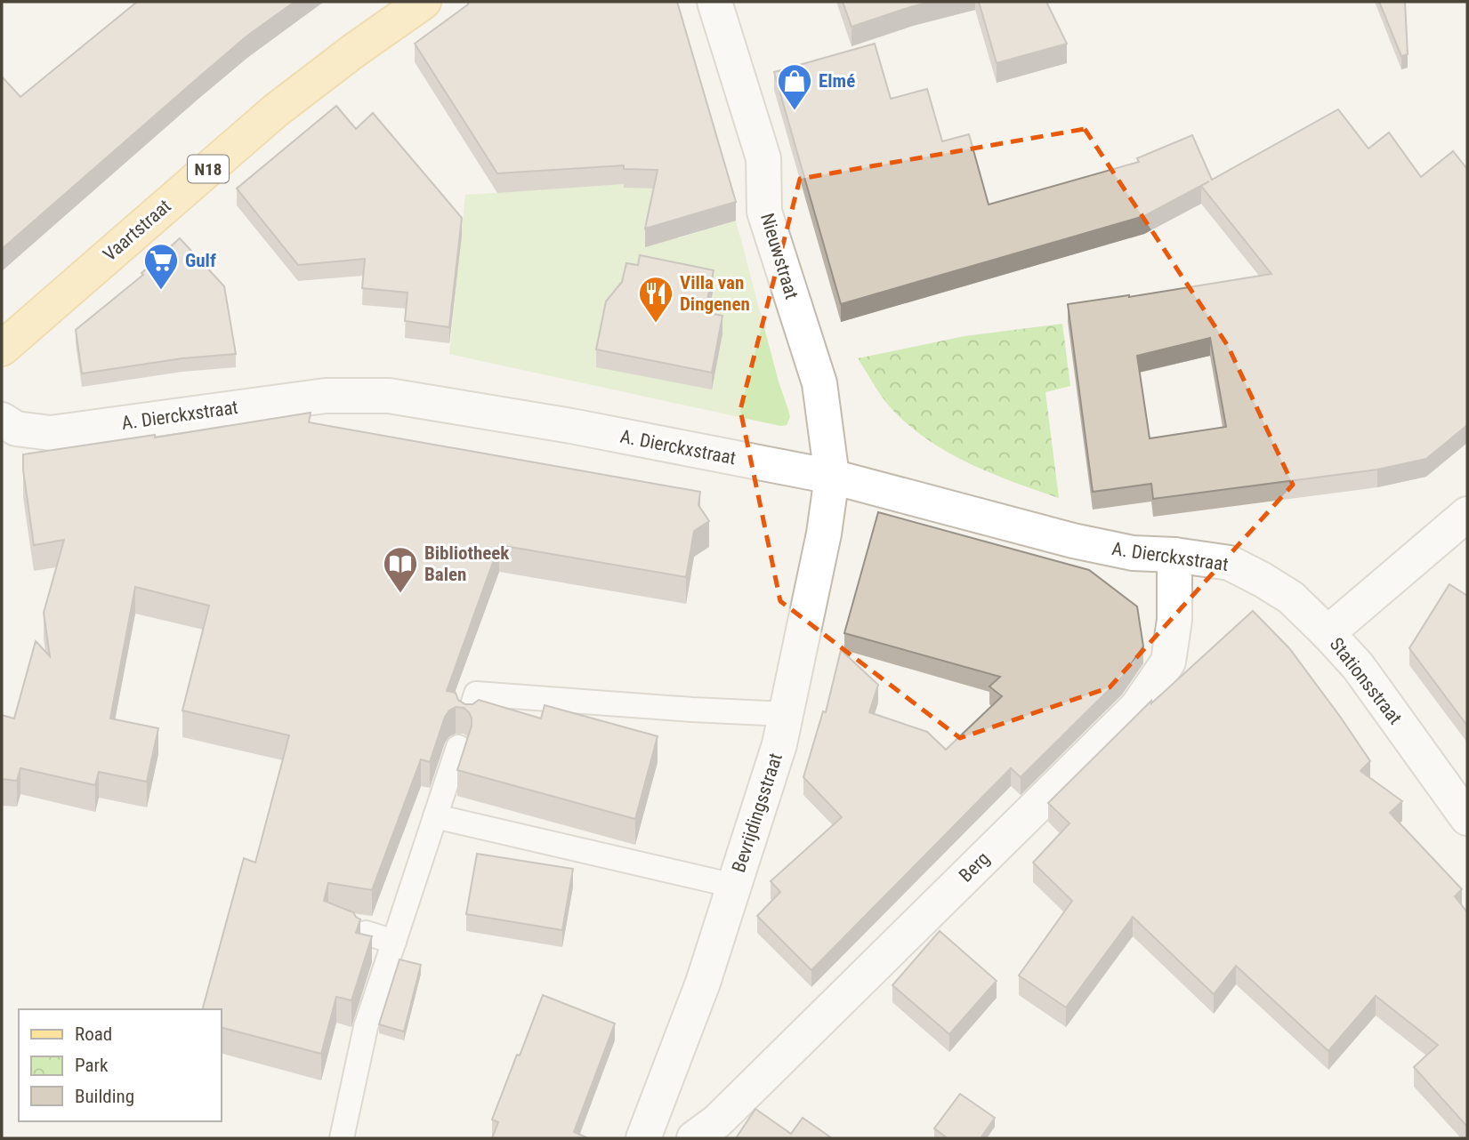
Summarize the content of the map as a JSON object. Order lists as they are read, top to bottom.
{
  "streets": {
    "main road": ["N18", "Vaartstraat"],
    "street": [
      "Nieuwstraat",
      "A. Dierckxstraat",
      "Stationsstraat",
      "Bevrijdingsstraat",
      "Berg"
    ]
  },
  "crossings": [
    ["Nieuwstraat", "A. Dierckxstraat"],
    ["Nieuwstraat", "Bevrijdingsstraat"],
    ["A. Dierckxstraat", "Stationsstraat"],
    ["A. Dierckxstraat", "Bevrijdingsstraat"],
    ["A. Dierckxstraat", "Berg"]
  ],
  "places": {
    "shop": ["Elmé"],
    "supermarket": ["Gulf"],
    "restaurant": ["Villa van Dingenen"],
    "library": ["Bibliotheek Balen"]
  },
  "legend": ["Road", "Park", "Building"]
}
